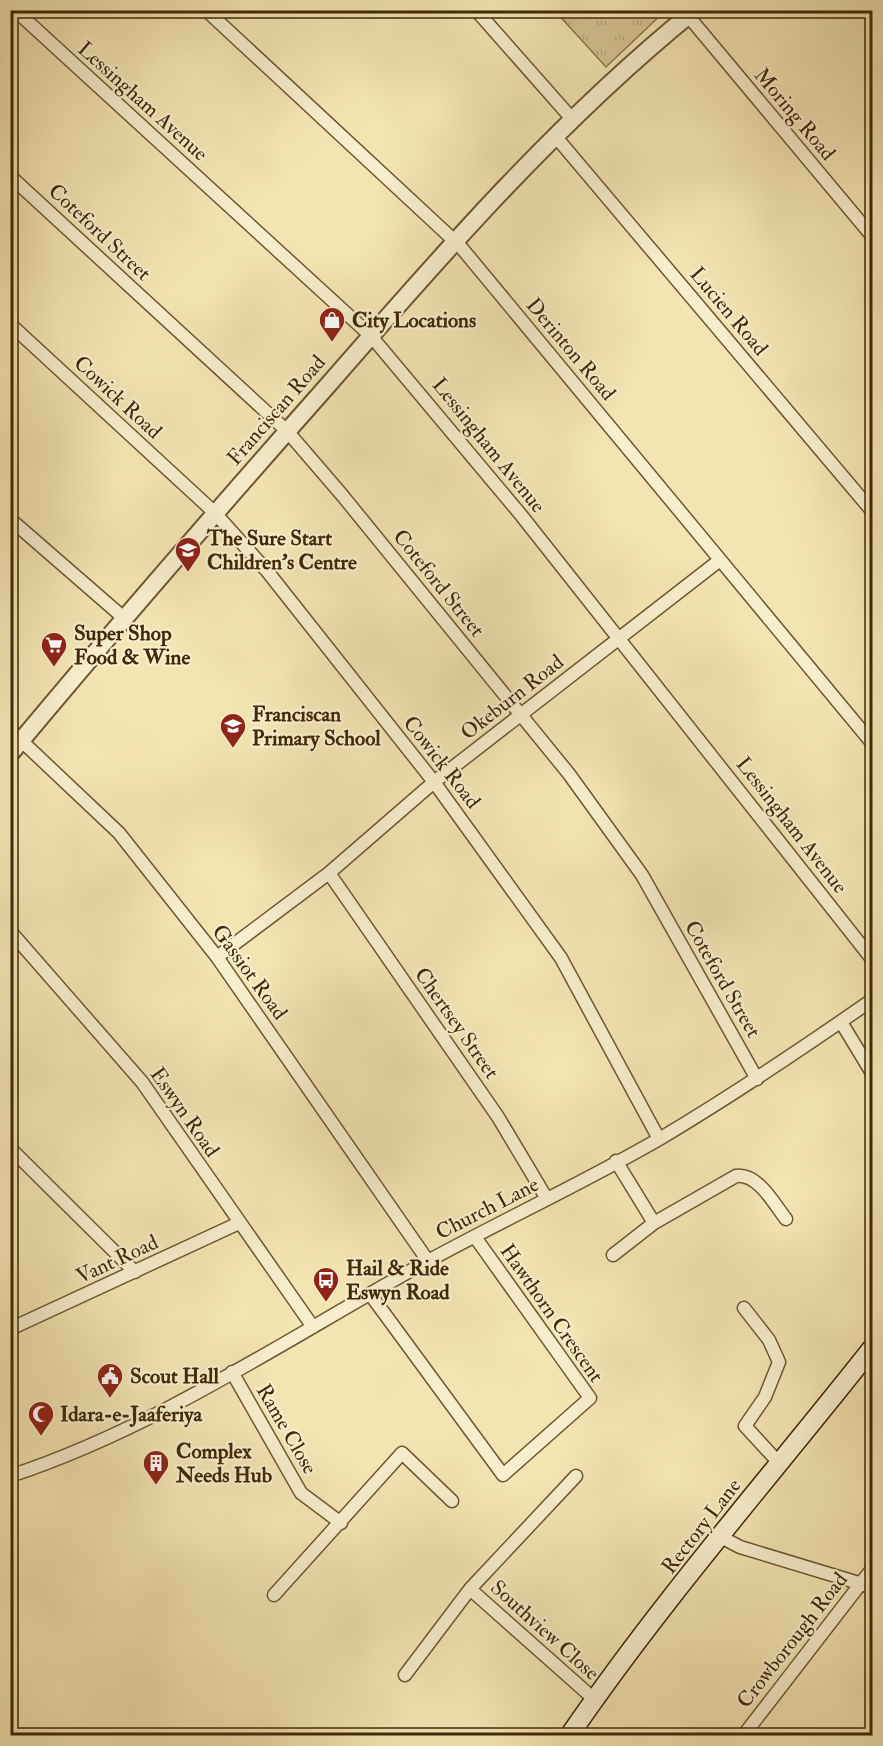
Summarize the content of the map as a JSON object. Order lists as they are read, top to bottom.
{
  "streets": {
    "main road": ["Rectory Lane"],
    "street": [
      "Lessingham Avenue",
      "Moring Road",
      "Coteford Street",
      "Lucien Road",
      "Derinton Road",
      "Cowick Road",
      "Franciscan Road",
      "Okeburn Road",
      "Gassiot Road",
      "Chertsey Street",
      "Eswyn Road",
      "Church Lane",
      "Vant Road",
      "Hawthorn Crescent",
      "Rame Close",
      "Southview Close",
      "Crowborough Road"
    ]
  },
  "crossings": [
    ["Lessingham Avenue", "Franciscan Road"],
    ["Lessingham Avenue", "Okeburn Road"],
    ["Moring Road", "Franciscan Road"],
    ["Coteford Street", "Franciscan Road"],
    ["Coteford Street", "Okeburn Road"],
    ["Coteford Street", "Church Lane"],
    ["Lucien Road", "Franciscan Road"],
    ["Derinton Road", "Franciscan Road"],
    ["Derinton Road", "Okeburn Road"],
    ["Cowick Road", "Franciscan Road"],
    ["Cowick Road", "Okeburn Road"],
    ["Cowick Road", "Church Lane"],
    ["Franciscan Road", "Gassiot Road"],
    ["Okeburn Road", "Gassiot Road"],
    ["Okeburn Road", "Chertsey Street"],
    ["Gassiot Road", "Church Lane"],
    ["Chertsey Street", "Church Lane"],
    ["Eswyn Road", "Church Lane"],
    ["Eswyn Road", "Vant Road"],
    ["Church Lane", "Hawthorn Crescent"],
    ["Church Lane", "Rame Close"],
    ["Rectory Lane", "Southview Close"]
  ],
  "places": {
    "shop": ["City Locations"],
    "school or university": ["The Sure Start Children's Centre", "Franciscan Primary School"],
    "supermarket": ["Super Shop Food & Wine"],
    "bus stop": ["Hail & Ride Eswyn Road"],
    "public building": ["Scout Hall"],
    "mosque": ["Idara-e-Jaaferiya"],
    "building": ["Complex Needs Hub"]
  }
}
